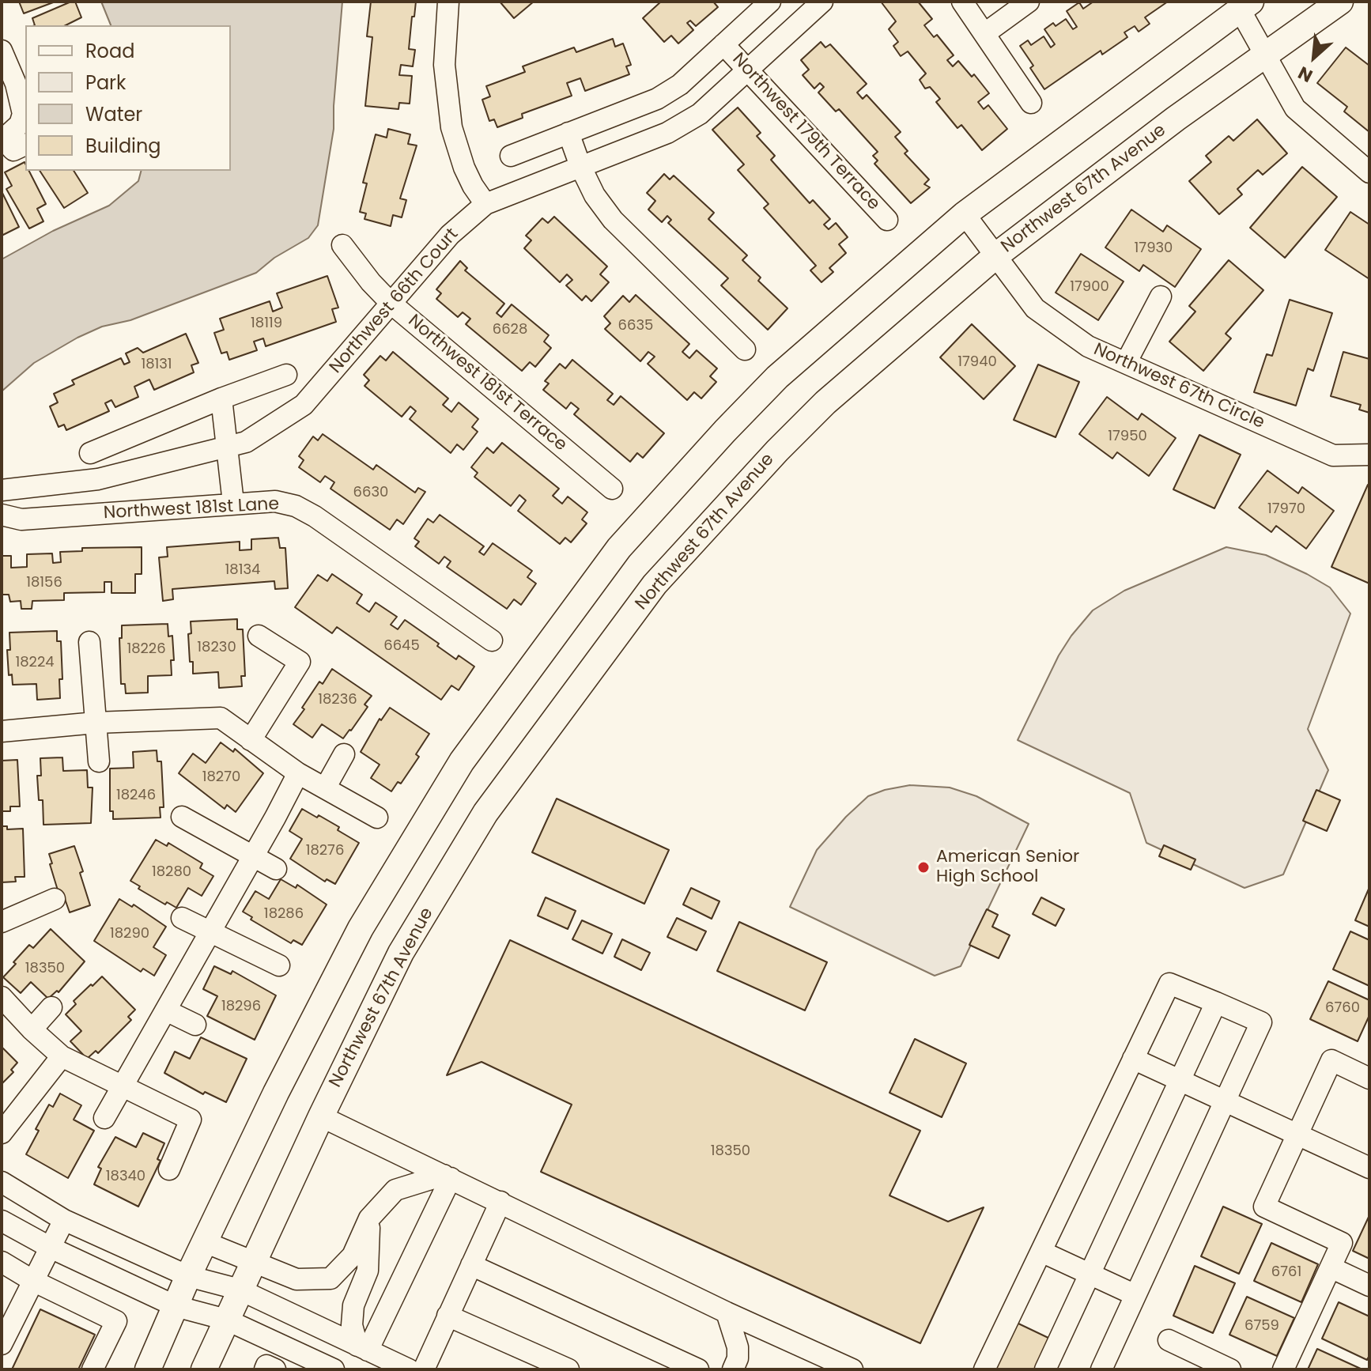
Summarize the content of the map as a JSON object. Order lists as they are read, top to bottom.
{
  "streets": {
    "main road": ["Northwest 67th Avenue"],
    "street": [
      "Northwest 179th Terrace",
      "Northwest 66th Court",
      "Northwest 181st Terrace",
      "Northwest 67th Circle",
      "Northwest 181st Lane"
    ]
  },
  "crossings": [
    ["Northwest 179th Terrace", "Northwest 66th Court"],
    ["Northwest 67th Avenue", "Northwest 67th Circle"],
    ["Northwest 66th Court", "Northwest 181st Terrace"]
  ],
  "places": ["American Senior High School"],
  "house_numbers": [
    "17930",
    "17900",
    "18119",
    "6635",
    "6628",
    "17940",
    "18131",
    "17950",
    "6630",
    "17970",
    "18134",
    "18156",
    "6645",
    "18230",
    "18226",
    "18224",
    "18236",
    "18270",
    "18246",
    "18276",
    "18280",
    "18286",
    "18290",
    "18350",
    "18296",
    "6760",
    "18350",
    "18340",
    "6761",
    "6759"
  ],
  "legend": [
    "Road",
    "Park",
    "Water",
    "Building"
  ],
  "north": "bottom left"
}
